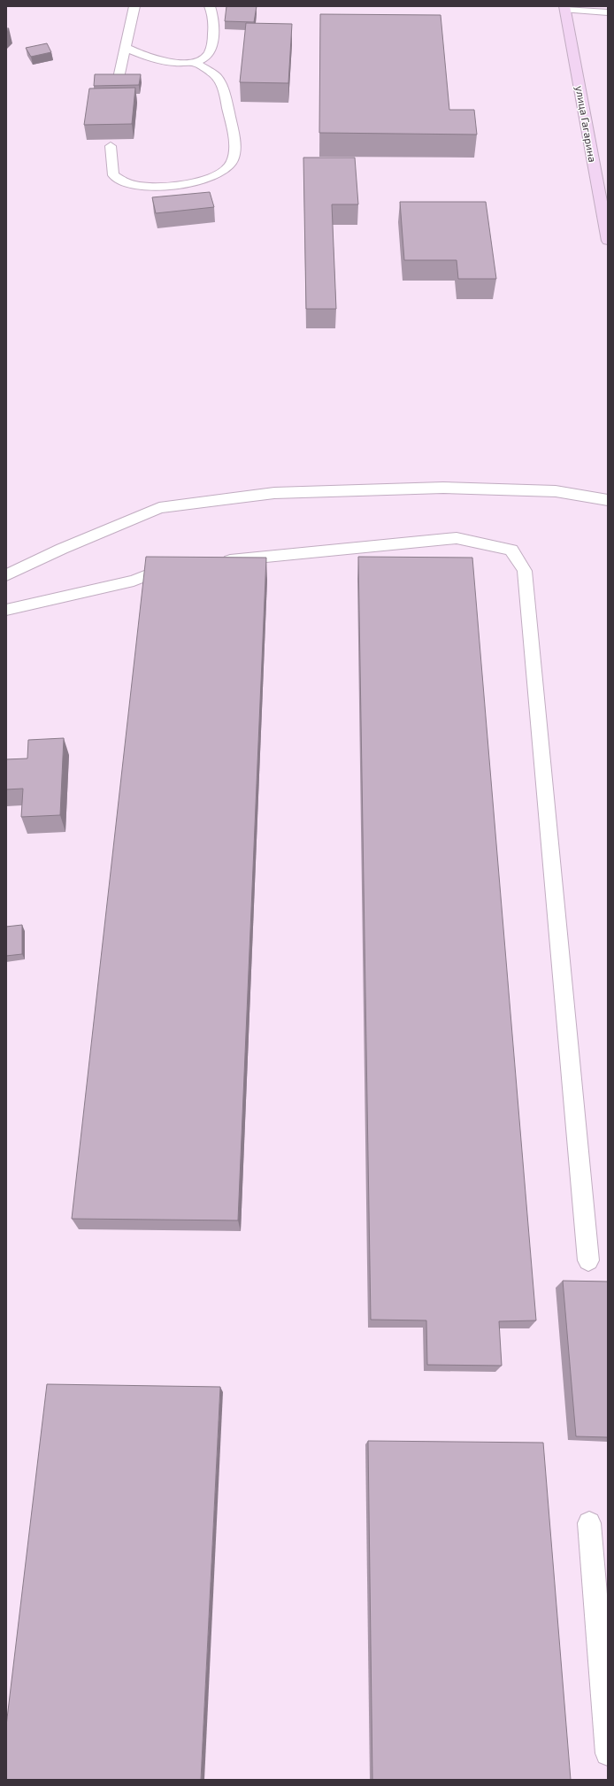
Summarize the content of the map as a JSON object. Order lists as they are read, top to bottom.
{
  "streets": {
    "street": ["улица Гагарина"]
  }
}
